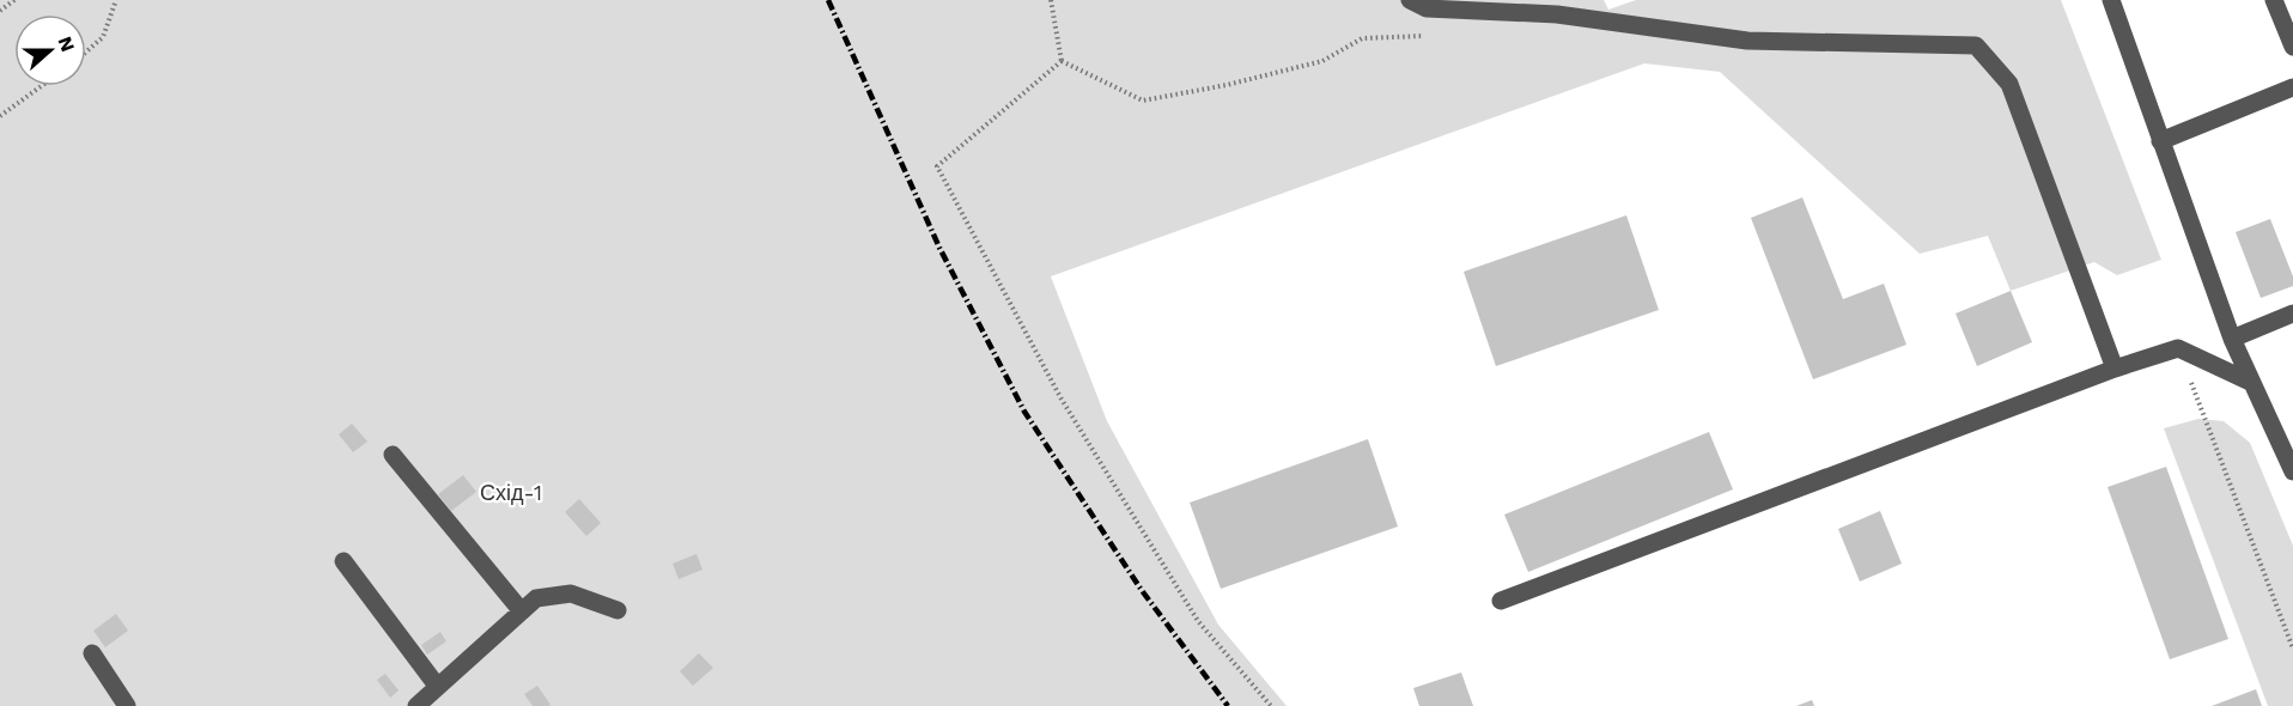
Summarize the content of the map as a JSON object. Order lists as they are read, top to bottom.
{
  "parks": ["Схід-1"],
  "north": "right"
}
